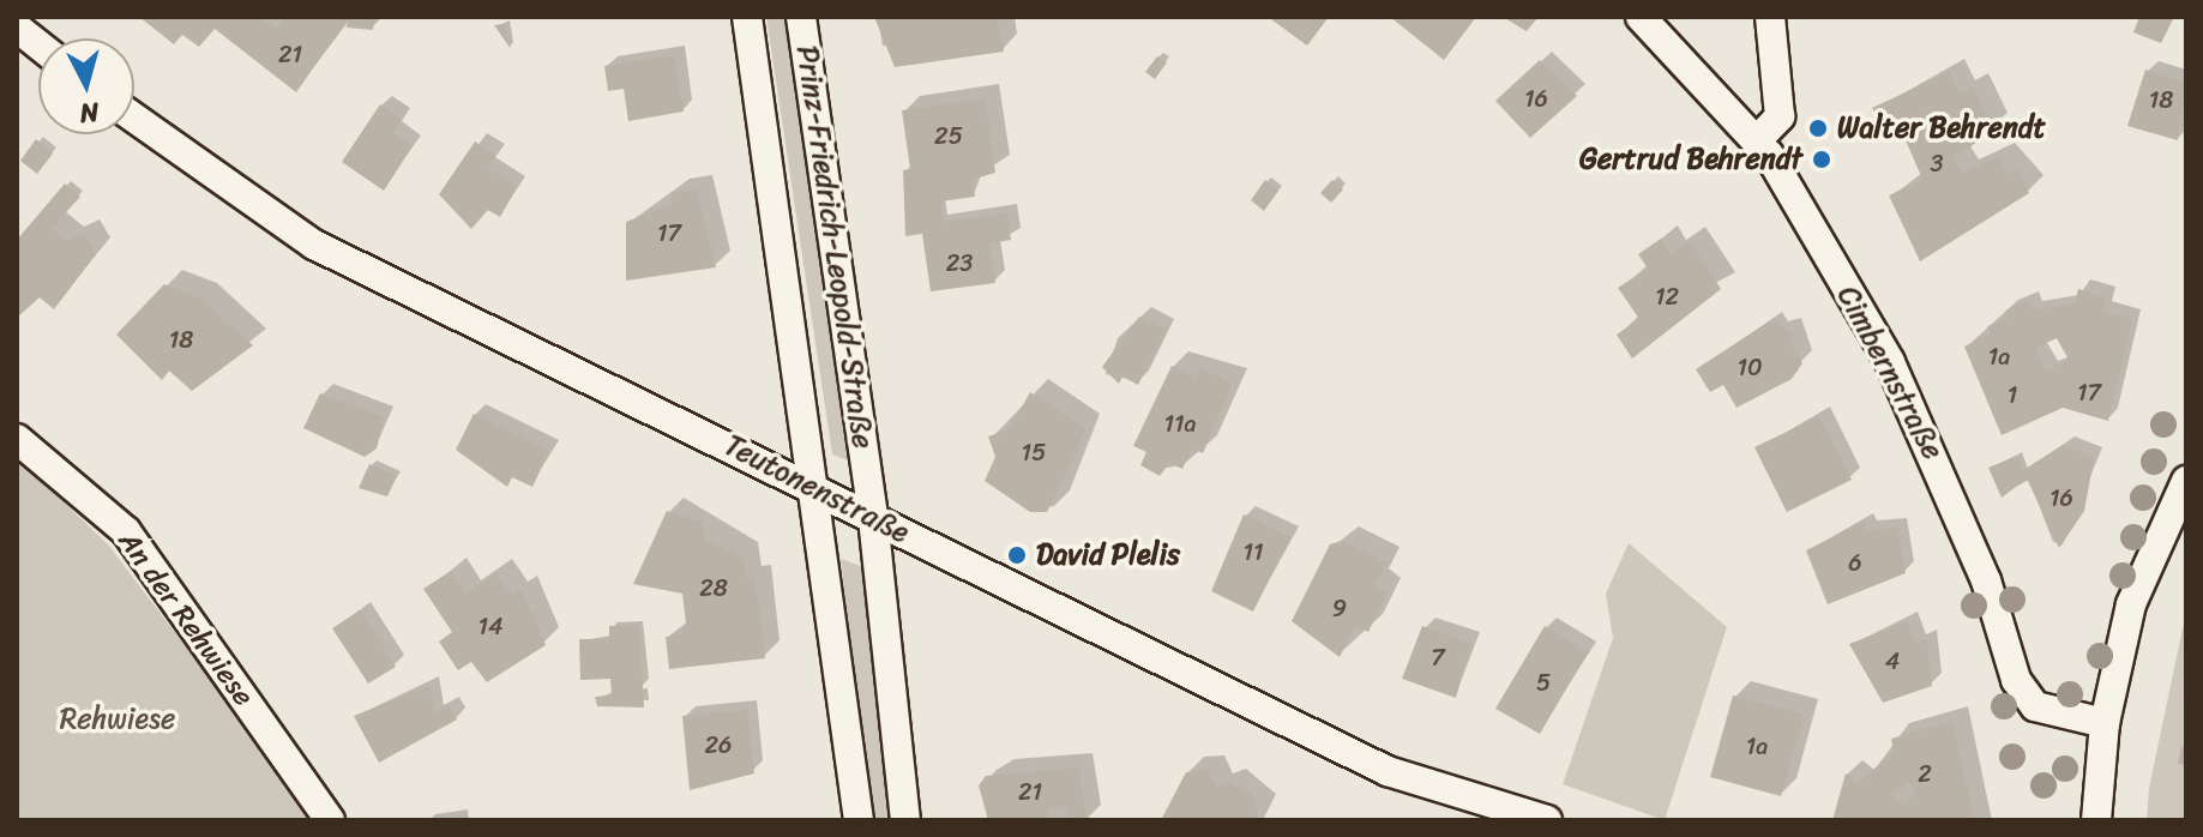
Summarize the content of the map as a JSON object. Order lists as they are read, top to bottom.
{
  "streets": {
    "street": [
      "Prinz-Friedrich-Leopold-Straße",
      "Cimbernstraße",
      "Teutonenstraße",
      "An der Rehwiese"
    ]
  },
  "crossings": [
    ["Prinz-Friedrich-Leopold-Straße", "Teutonenstraße"]
  ],
  "parks": ["Rehwiese"],
  "places": ["Walter Behrendt", "Gertrud Behrendt", "David Plelis"],
  "house_numbers": [
    "21",
    "16",
    "18",
    "25",
    "3",
    "17",
    "23",
    "12",
    "18",
    "1a",
    "10",
    "17",
    "1",
    "11a",
    "15",
    "16",
    "11",
    "6",
    "28",
    "9",
    "14",
    "7",
    "4",
    "5",
    "26",
    "1a",
    "2",
    "21"
  ],
  "north": "bottom"
}
